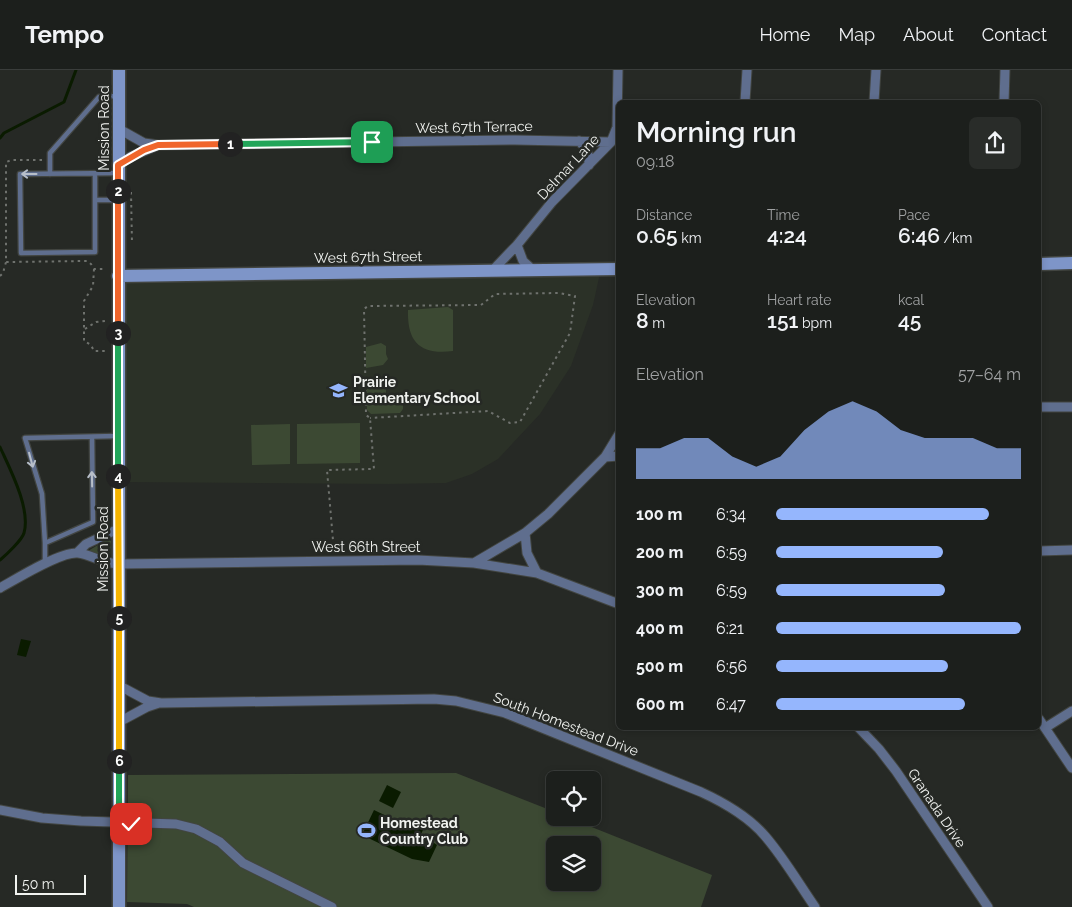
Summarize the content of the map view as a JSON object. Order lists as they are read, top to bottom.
{
  "streets": {
    "main road": ["Mission Road", "West 67th Street"],
    "street": [
      "West 67th Terrace",
      "Delmar Lane",
      "West 66th Street",
      "South Homestead Drive",
      "Granada Drive"
    ]
  },
  "crossings": [
    ["West 67th Terrace", "Mission Road"],
    ["West 67th Terrace", "Delmar Lane"],
    ["Mission Road", "West 67th Street"],
    ["Mission Road", "West 66th Street"],
    ["Mission Road", "South Homestead Drive"],
    ["Delmar Lane", "West 67th Street"]
  ],
  "places": {
    "school or university": ["Prairie Elementary School"],
    "sports": ["Homestead Country Club"]
  },
  "scale_bar": "50 m",
  "page": {
    "header": "Tempo",
    "nav": [
      "Home",
      "Map",
      "About",
      "Contact"
    ],
    "heading": ["Morning run", "09:18"],
    "pins": [
      "1",
      "2",
      "3",
      "4",
      "5",
      "6"
    ],
    "stats": [
      ["Distance", "0.65 km"],
      ["Time", "4:24"],
      ["Pace", "6:46 /km"],
      ["Elevation", "8 m"],
      ["Heart rate", "151 bpm"],
      ["kcal", "45"]
    ],
    "chart": ["Elevation", "57–64 m"],
    "list": [
      {
        "name": "100 m",
        "note": "6:34"
      },
      {
        "name": "200 m",
        "note": "6:59"
      },
      {
        "name": "300 m",
        "note": "6:59"
      },
      {
        "name": "400 m",
        "note": "6:21"
      },
      {
        "name": "500 m",
        "note": "6:56"
      },
      {
        "name": "600 m",
        "note": "6:47"
      }
    ],
    "scale": "50 m"
  }
}
